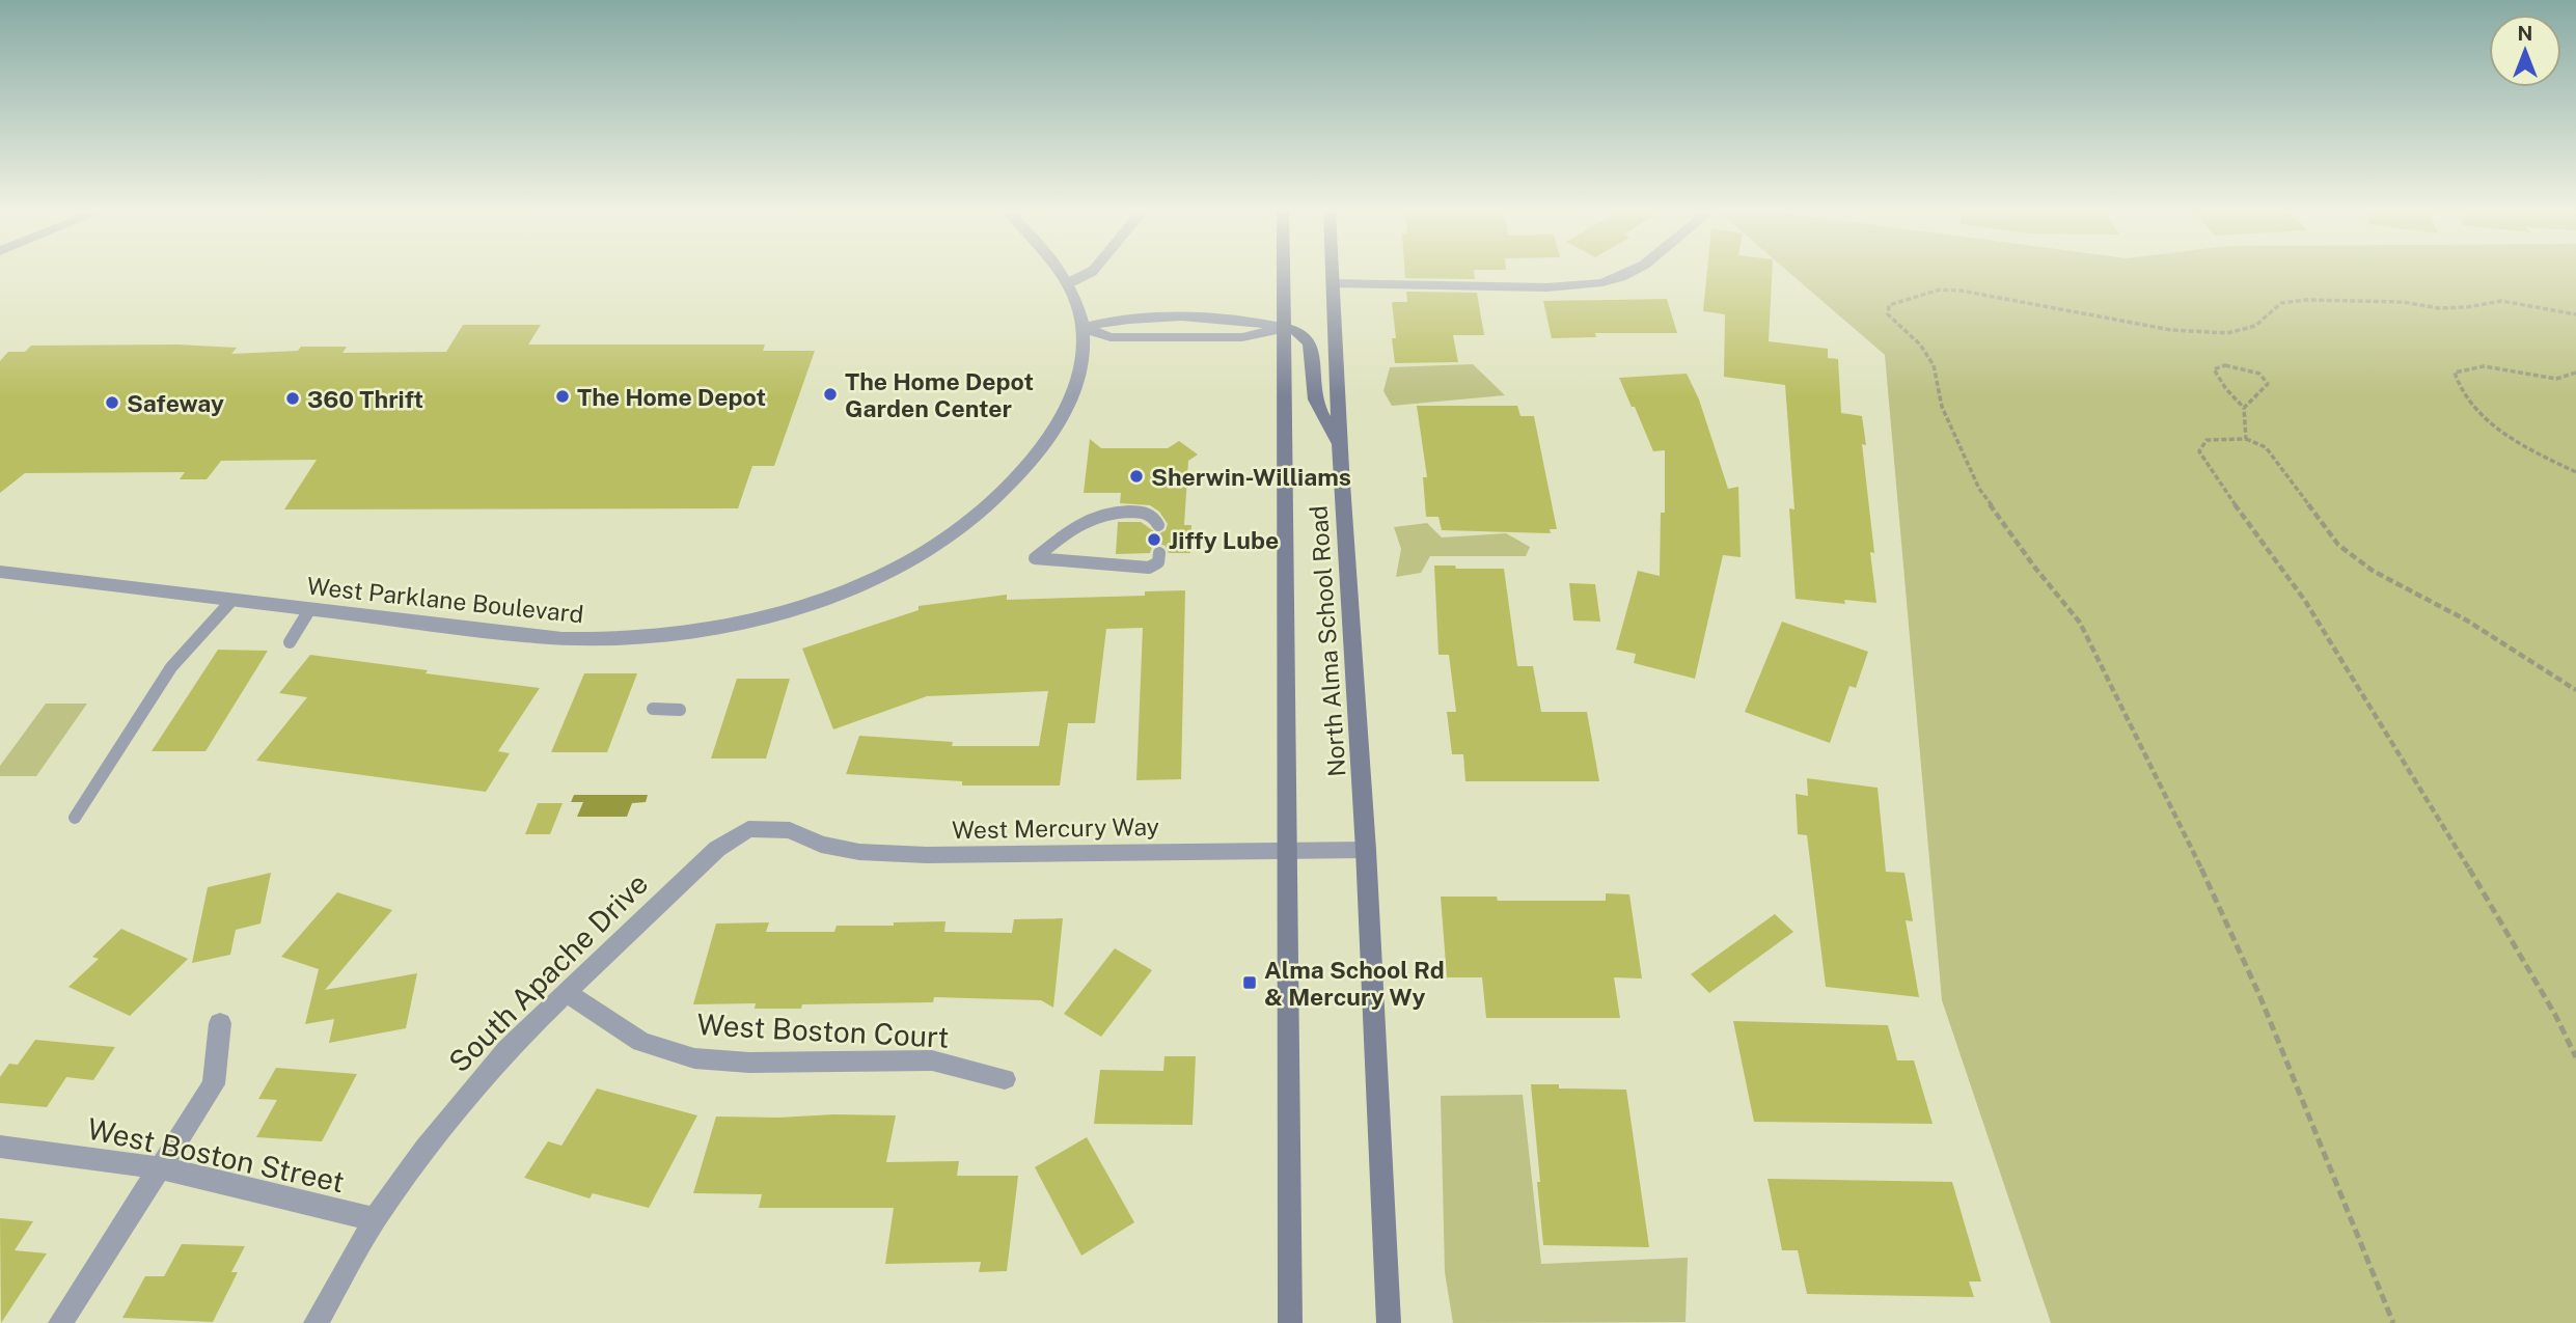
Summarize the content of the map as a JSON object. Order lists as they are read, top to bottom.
{
  "streets": {
    "main road": ["North Alma School Road"],
    "street": [
      "West Parklane Boulevard",
      "West Mercury Way",
      "South Apache Drive",
      "West Boston Court",
      "West Boston Street"
    ]
  },
  "crossings": [
    ["North Alma School Road", "West Mercury Way"],
    ["West Mercury Way", "South Apache Drive"],
    ["South Apache Drive", "West Boston Court"],
    ["South Apache Drive", "West Boston Street"]
  ],
  "places": {
    "other": [
      "The Home Depot Garden Center",
      "The Home Depot",
      "360 Thrift",
      "Safeway",
      "Sherwin-Williams",
      "Jiffy Lube"
    ],
    "transit": ["Alma School Rd & Mercury Wy"]
  },
  "north": "top"
}
